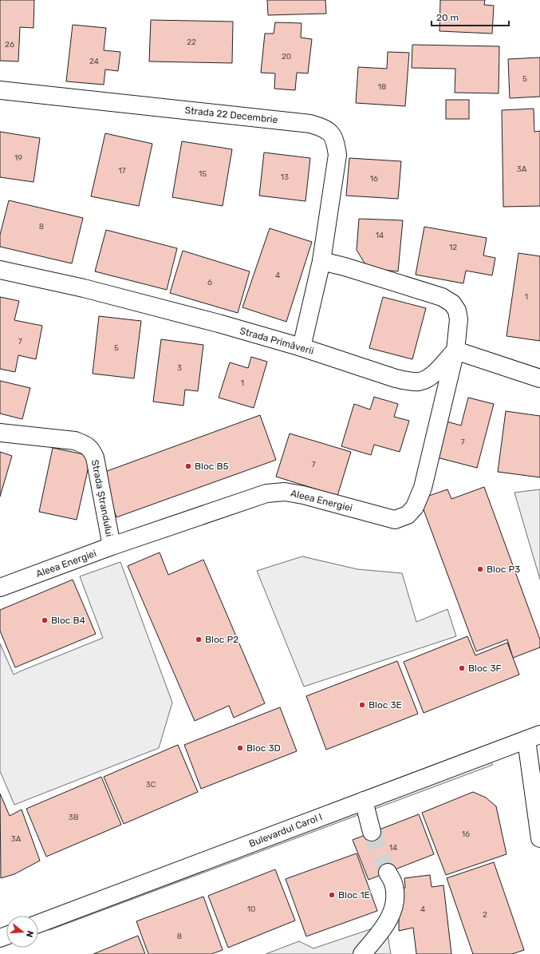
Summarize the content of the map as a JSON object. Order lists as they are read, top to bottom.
{
  "streets": {
    "street": [
      "Strada 22 Decembrie",
      "Strada Primăverii",
      "Strada Ștrandului",
      "Aleea Energiei",
      "Bulevardul Carol I"
    ]
  },
  "crossings": [
    ["Strada 22 Decembrie", "Strada Primăverii"],
    ["Strada Primăverii", "Aleea Energiei"],
    ["Strada Ștrandului", "Aleea Energiei"]
  ],
  "places": [
    "Bloc B5",
    "Bloc P3",
    "Bloc B4",
    "Bloc P2",
    "Bloc 3F",
    "Bloc 3E",
    "Bloc 3D",
    "Bloc 1E"
  ],
  "house_numbers": [
    "22",
    "26",
    "20",
    "24",
    "5",
    "18",
    "19",
    "3A",
    "17",
    "15",
    "13",
    "16",
    "8",
    "14",
    "12",
    "4",
    "6",
    "1",
    "7",
    "5",
    "3",
    "1",
    "7",
    "7",
    "3C",
    "3B",
    "16",
    "3A",
    "14",
    "10",
    "4",
    "2",
    "8"
  ],
  "scale_bar": "20 m",
  "north": "right"
}
